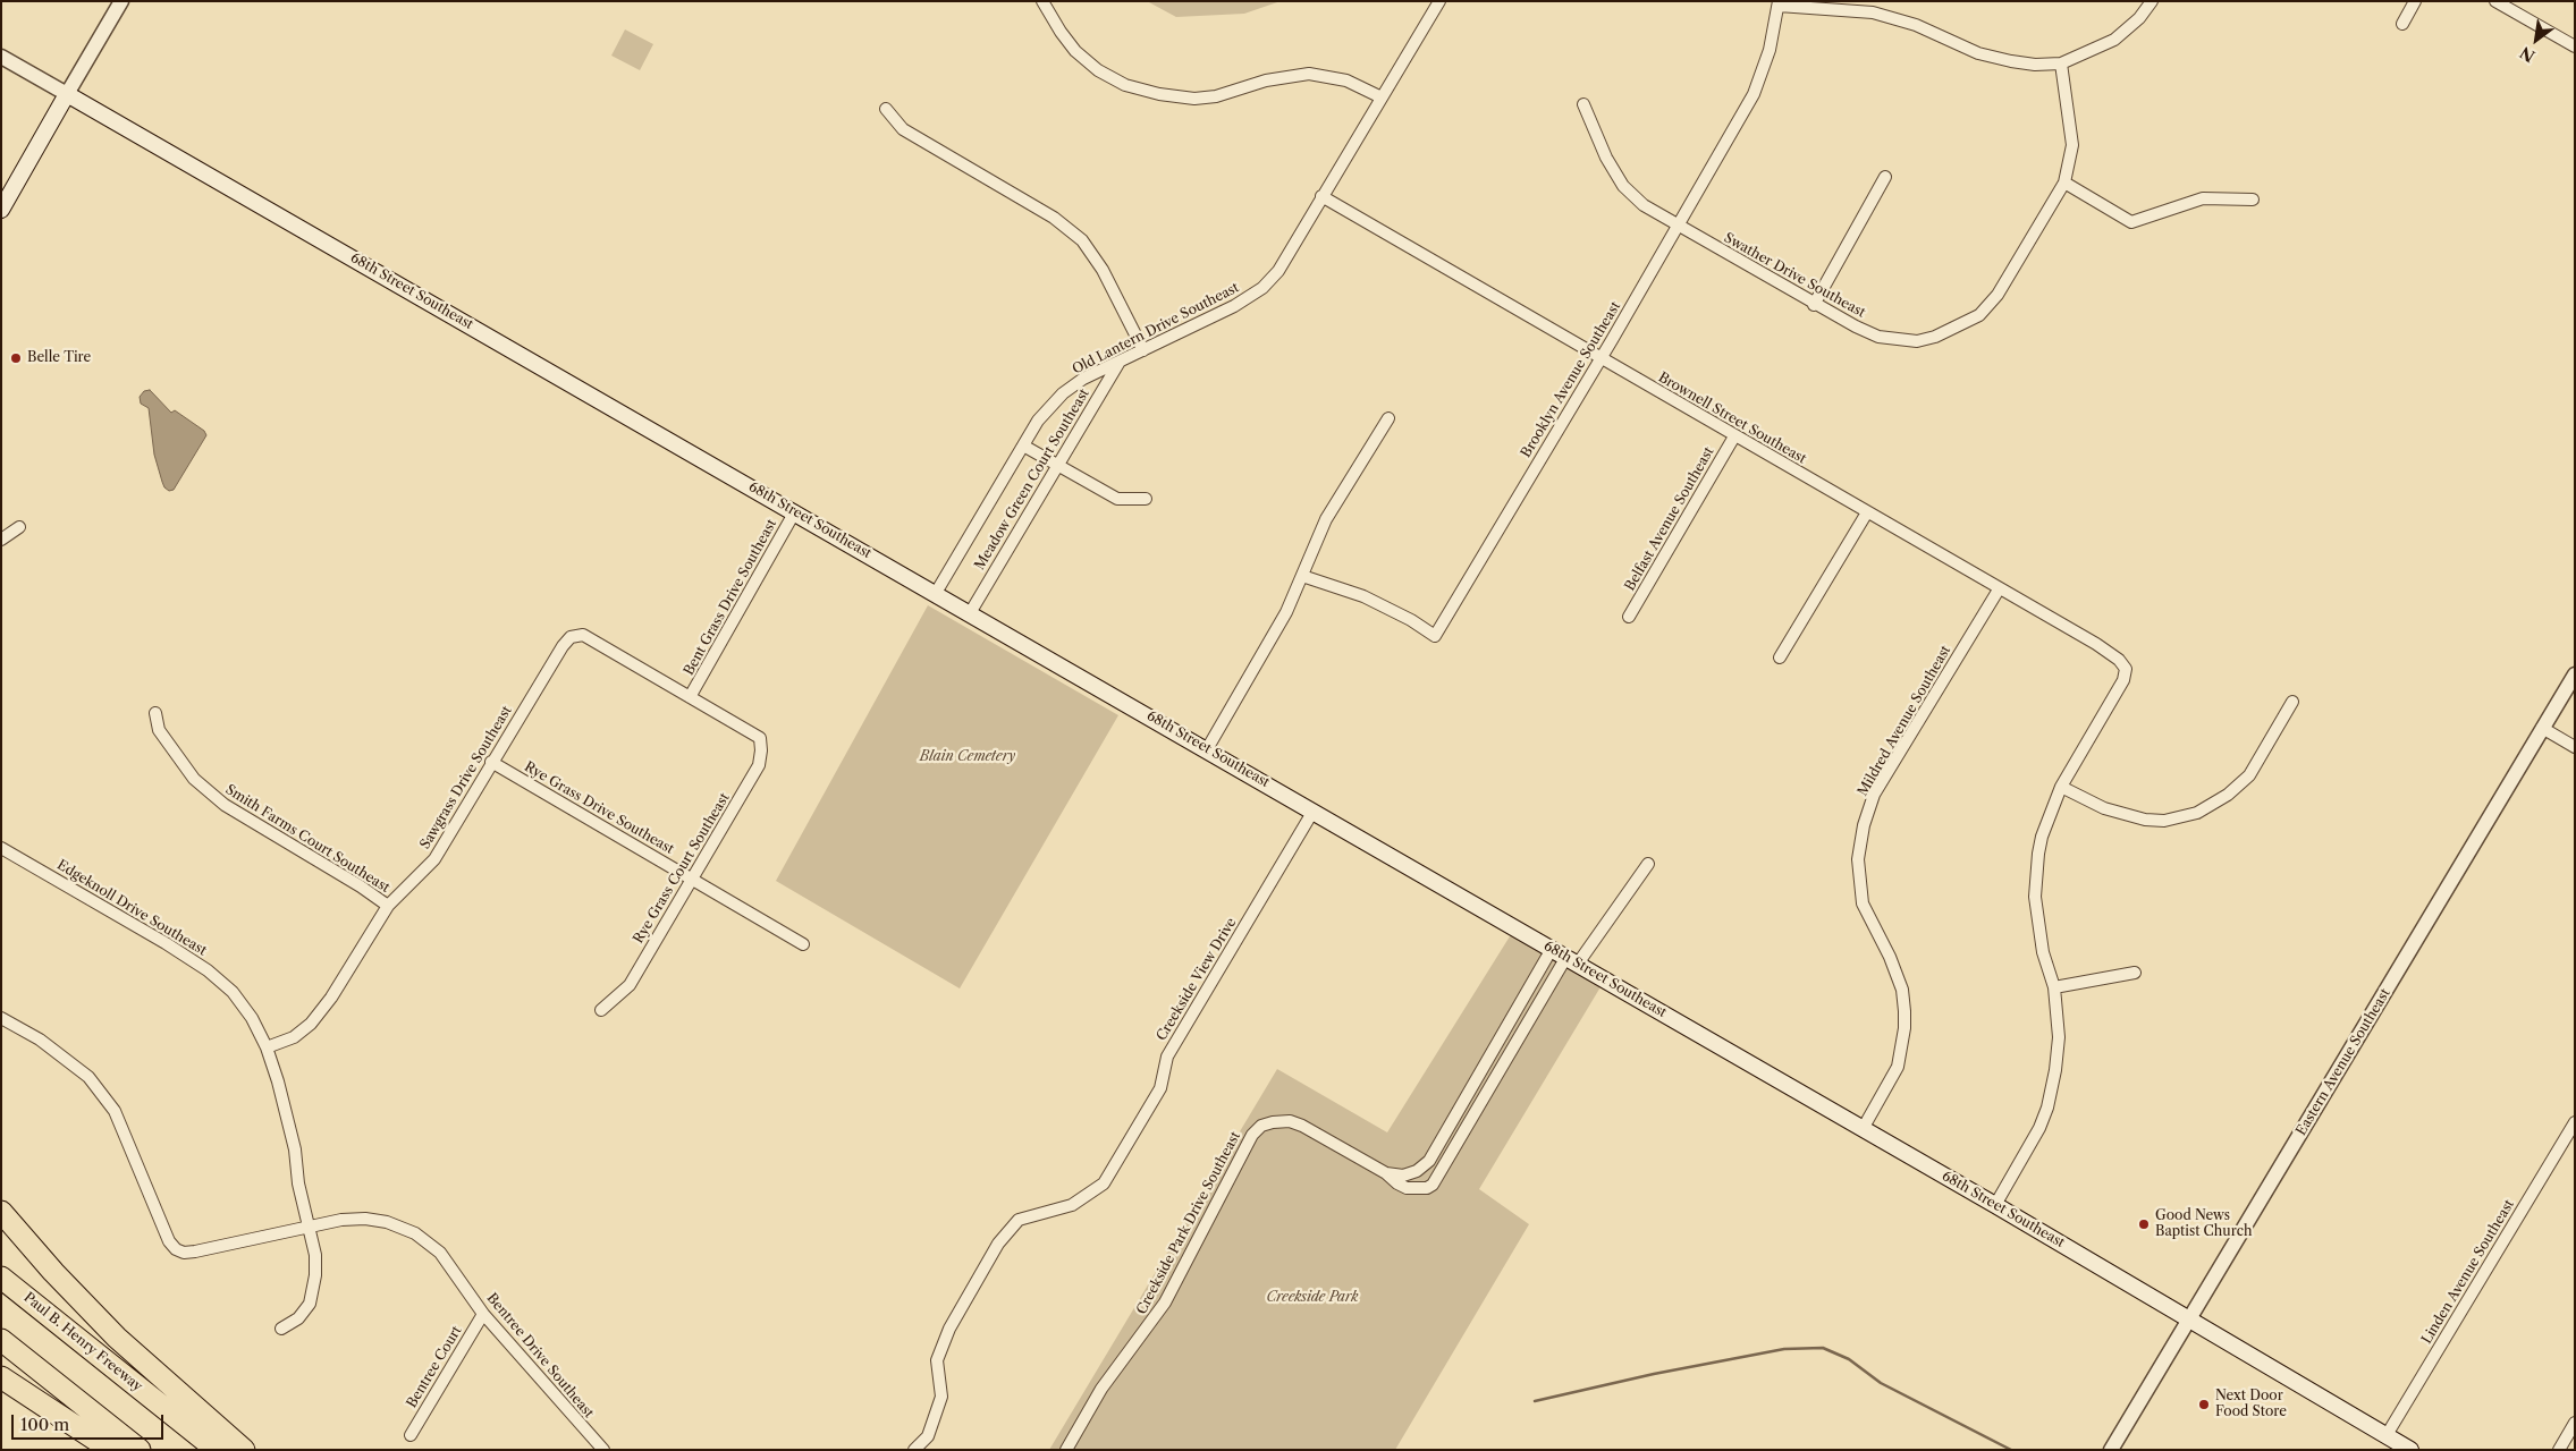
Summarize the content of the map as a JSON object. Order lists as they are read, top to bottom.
{
  "streets": {
    "highway": ["Paul B. Henry Freeway"],
    "main road": ["68th Street Southeast"],
    "street": [
      "Swather Drive Southeast",
      "Old Lantern Drive Southeast",
      "Brooklyn Avenue Southeast",
      "Brownell Street Southeast",
      "Meadow Green Court Southeast",
      "Belfast Avenue Southeast",
      "Bent Grass Drive Southeast",
      "Mildred Avenue Southeast",
      "Sawgrass Drive Southeast",
      "Rye Grass Drive Southeast",
      "Smith Farms Court Southeast",
      "Rye Grass Court Southeast",
      "Edgeknoll Drive Southeast",
      "Creekside View Drive",
      "Eastern Avenue Southeast",
      "Creekside Park Drive Southeast",
      "Linden Avenue Southeast",
      "Bentree Drive Southeast",
      "Bentree Court"
    ]
  },
  "crossings": [
    ["Swather Drive Southeast", "Brooklyn Avenue Southeast"],
    ["68th Street Southeast", "Old Lantern Drive Southeast"],
    ["68th Street Southeast", "Meadow Green Court Southeast"],
    ["68th Street Southeast", "Bent Grass Drive Southeast"],
    ["68th Street Southeast", "Mildred Avenue Southeast"],
    ["68th Street Southeast", "Creekside View Drive"],
    ["68th Street Southeast", "Eastern Avenue Southeast"],
    ["68th Street Southeast", "Creekside Park Drive Southeast"],
    ["68th Street Southeast", "Linden Avenue Southeast"],
    ["Old Lantern Drive Southeast", "Brownell Street Southeast"],
    ["Old Lantern Drive Southeast", "Meadow Green Court Southeast"],
    ["Brooklyn Avenue Southeast", "Brownell Street Southeast"],
    ["Brownell Street Southeast", "Belfast Avenue Southeast"],
    ["Brownell Street Southeast", "Mildred Avenue Southeast"],
    ["Bent Grass Drive Southeast", "Sawgrass Drive Southeast"],
    ["Bent Grass Drive Southeast", "Rye Grass Court Southeast"],
    ["Sawgrass Drive Southeast", "Rye Grass Drive Southeast"],
    ["Sawgrass Drive Southeast", "Smith Farms Court Southeast"],
    ["Sawgrass Drive Southeast", "Rye Grass Court Southeast"],
    ["Sawgrass Drive Southeast", "Edgeknoll Drive Southeast"],
    ["Rye Grass Drive Southeast", "Rye Grass Court Southeast"],
    ["Edgeknoll Drive Southeast", "Bentree Drive Southeast"],
    ["Bentree Drive Southeast", "Bentree Court"]
  ],
  "parks": ["Blain Cemetery", "Creekside Park"],
  "places": ["Belle Tire", "Good News Baptist Church", "Next Door Food Store"],
  "scale_bar": "100 m",
  "north": "bottom left"
}
